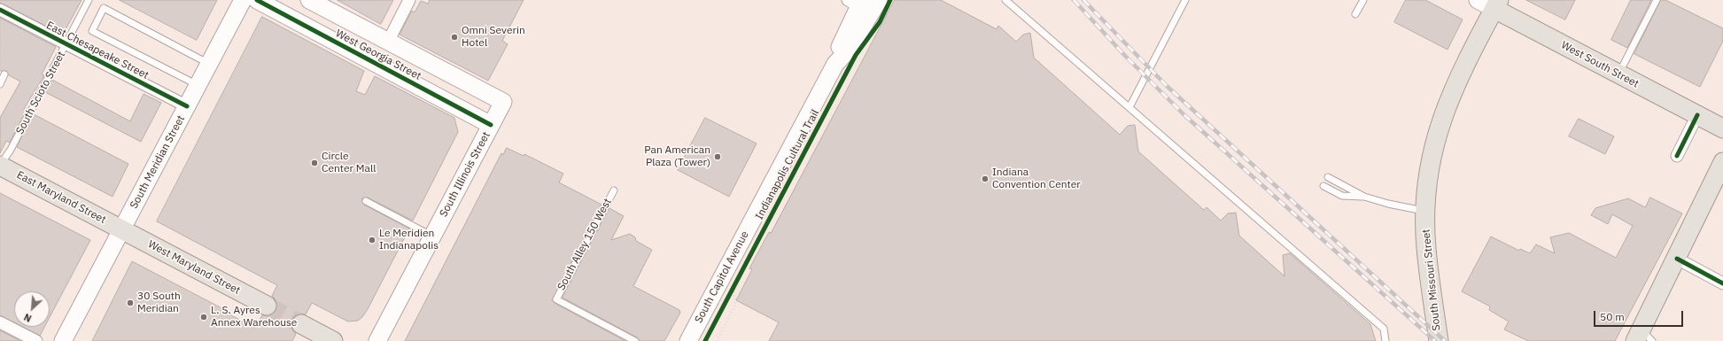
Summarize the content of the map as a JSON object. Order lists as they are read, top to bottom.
{
  "streets": {
    "main road": [
      "West Georgia Street",
      "West South Street",
      "South Meridian Street",
      "South Illinois Street",
      "East Maryland Street",
      "West Maryland Street",
      "South Capitol Avenue",
      "South Missouri Street"
    ],
    "street": ["East Chesapeake Street"],
    "lane": ["South Scioto Street", "South Alley 150 West"],
    "cycle path": ["Indianapolis Cultural Trail"]
  },
  "crossings": [
    ["East Chesapeake Street", "South Scioto Street"],
    ["East Chesapeake Street", "South Meridian Street"],
    ["West Georgia Street", "South Illinois Street"],
    ["West South Street", "South Missouri Street"],
    ["South Scioto Street", "East Maryland Street"],
    ["South Meridian Street", "East Maryland Street"],
    ["South Meridian Street", "West Maryland Street"],
    ["East Maryland Street", "West Maryland Street"]
  ],
  "places": [
    "Omni Severin Hotel",
    "Pan American Plaza (Tower)",
    "Circle Center Mall",
    "Indiana Convention Center",
    "Le Meridien Indianapolis",
    "30 South Meridian",
    "L. S. Ayres Annex Warehouse"
  ],
  "scale_bar": "50 m",
  "north": "bottom left"
}
